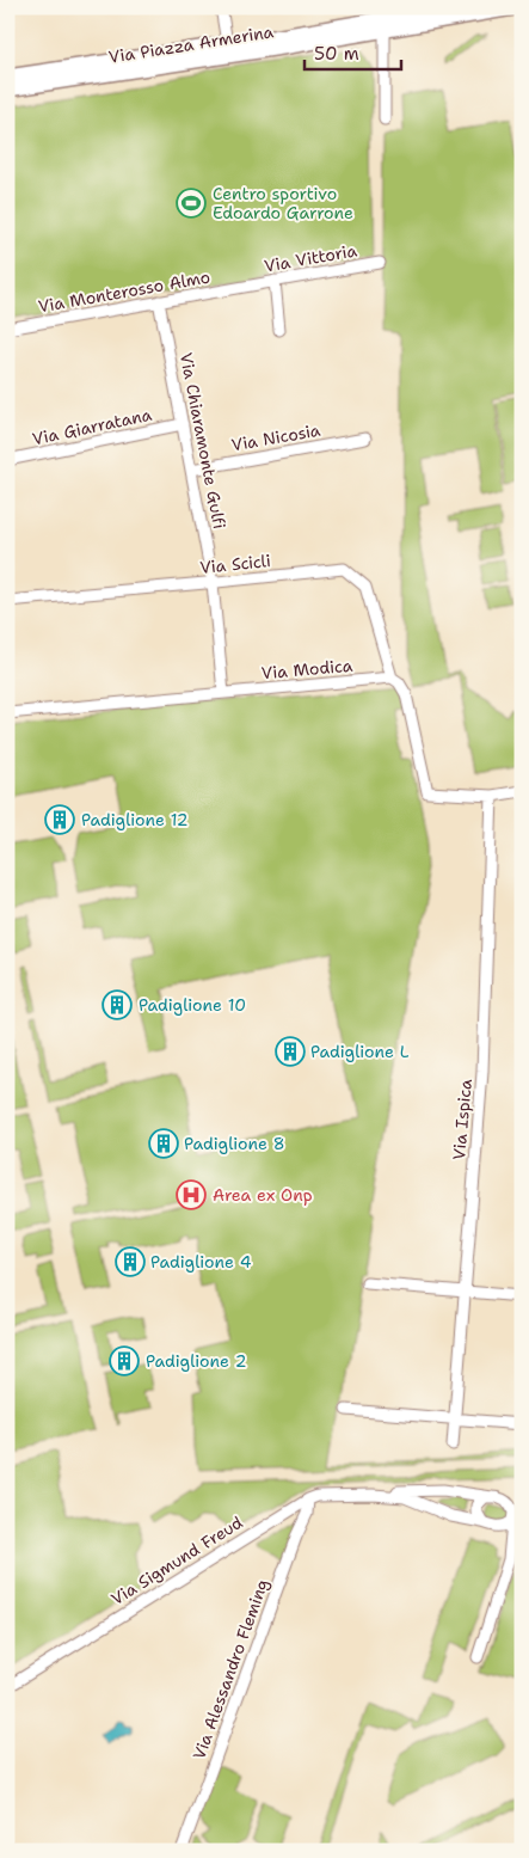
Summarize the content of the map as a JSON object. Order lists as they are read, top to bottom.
{
  "streets": {
    "street": [
      "Via Piazza Armerina",
      "Via Vittoria",
      "Via Monterosso Almo",
      "Via Giarratana",
      "Via Nicosia",
      "Via Chiaramonte Gulfi",
      "Via Scicli",
      "Via Modica",
      "Via Ispica",
      "Via Sigmund Freud",
      "Via Alessandro Fleming"
    ]
  },
  "crossings": [
    ["Via Vittoria", "Via Monterosso Almo"],
    ["Via Monterosso Almo", "Via Chiaramonte Gulfi"],
    ["Via Giarratana", "Via Chiaramonte Gulfi"],
    ["Via Nicosia", "Via Chiaramonte Gulfi"],
    ["Via Chiaramonte Gulfi", "Via Scicli"],
    ["Via Chiaramonte Gulfi", "Via Modica"],
    ["Via Scicli", "Via Modica"],
    ["Via Sigmund Freud", "Via Alessandro Fleming"]
  ],
  "places": {
    "sports": ["Centro sportivo Edoardo Garrone"],
    "building": [
      "Padiglione 12",
      "Padiglione 10",
      "Padiglione L",
      "Padiglione 8",
      "Padiglione 4",
      "Padiglione 2"
    ],
    "hospital": ["Area ex Onp"]
  },
  "scale_bar": "50 m"
}
